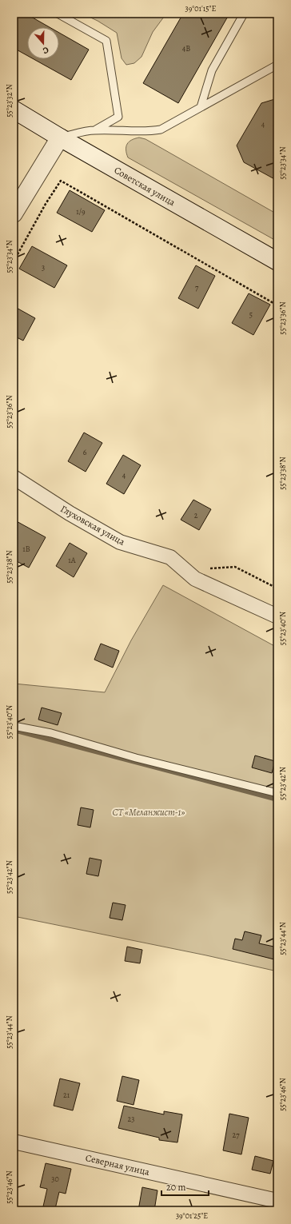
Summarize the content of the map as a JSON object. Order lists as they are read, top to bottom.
{
  "streets": {
    "main road": ["Советская улица"],
    "street": ["Глуховская улица", "Северная улица"]
  },
  "parks": ["СТ «Меланжист-1»"],
  "house_numbers": [
    "4В",
    "4",
    "1/9",
    "3",
    "7",
    "5",
    "6",
    "4",
    "2",
    "1В",
    "1А",
    "21",
    "23",
    "27",
    "30"
  ],
  "scale_bar": "20 m",
  "north": "bottom",
  "coordinates": [
    "39°01'15\"E",
    "55°23'32\"N",
    "55°23'34\"N",
    "55°23'36\"N",
    "55°23'38\"N",
    "55°23'40\"N",
    "55°23'42\"N",
    "55°23'44\"N",
    "55°23'46\"N",
    "39°01'25\"E"
  ]
}
